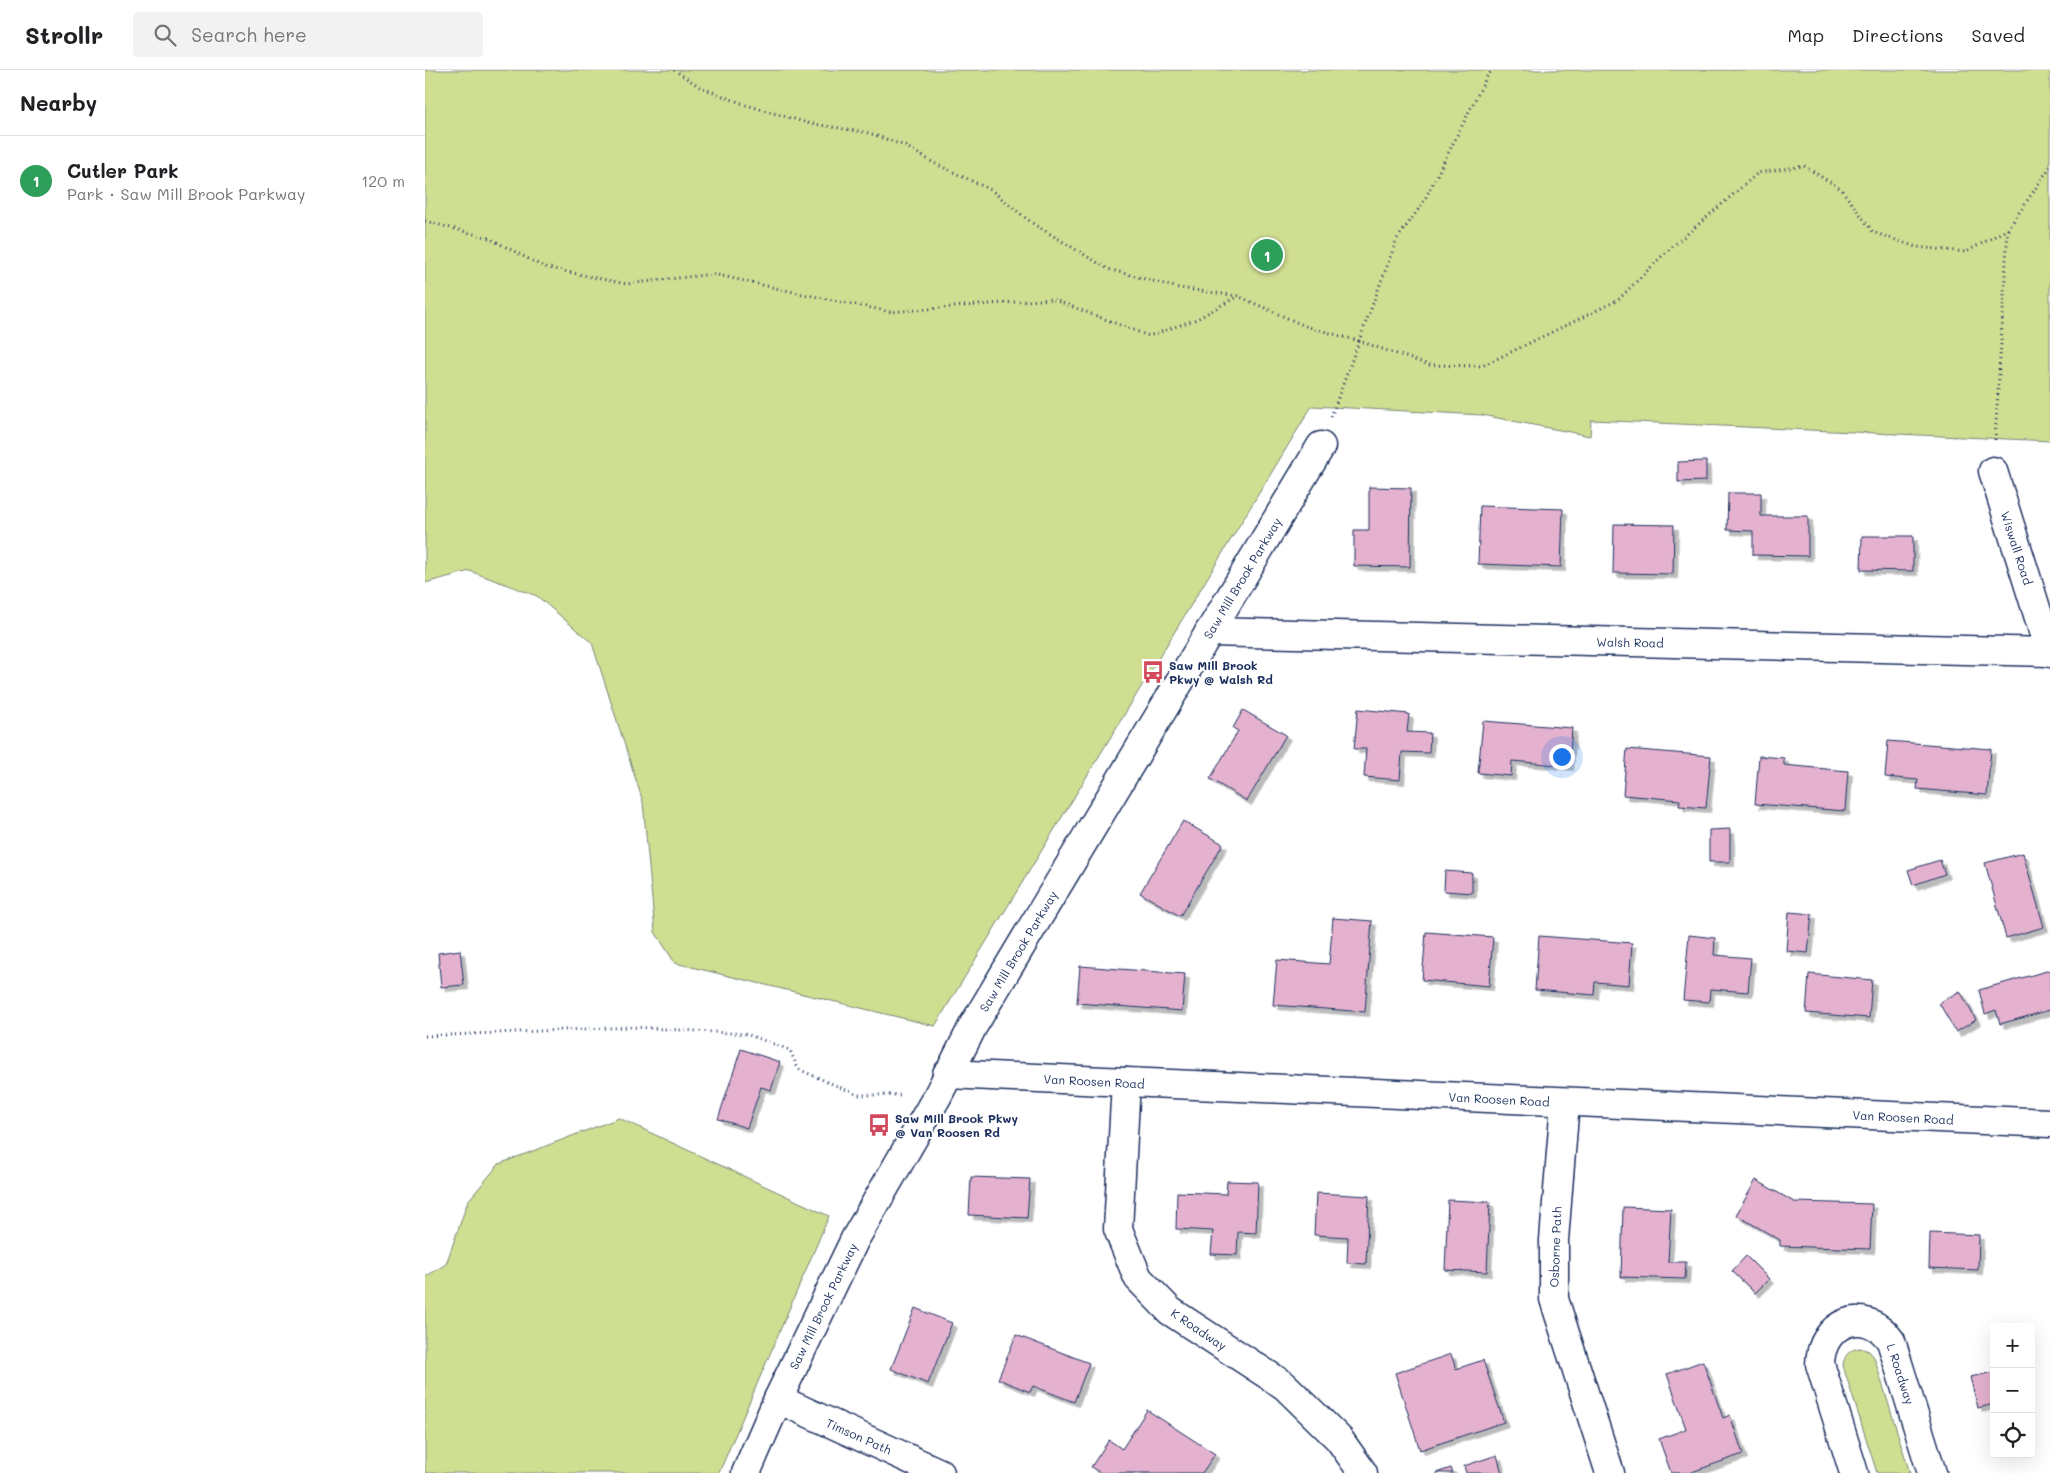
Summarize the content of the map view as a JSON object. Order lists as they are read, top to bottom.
{
  "streets": {
    "street": [
      "Wiswall Road",
      "Saw Mill Brook Parkway",
      "Walsh Road",
      "Van Roosen Road",
      "Osborne Path",
      "K Roadway",
      "L Roadway",
      "Timson Path"
    ]
  },
  "crossings": [
    ["Wiswall Road", "Walsh Road"],
    ["Saw Mill Brook Parkway", "Walsh Road"],
    ["Saw Mill Brook Parkway", "Van Roosen Road"],
    ["Saw Mill Brook Parkway", "Timson Path"],
    ["Van Roosen Road", "Osborne Path"],
    ["Van Roosen Road", "K Roadway"]
  ],
  "places": {
    "bus stop": ["Saw Mill Brook Pkwy @ Walsh Rd", "Saw Mill Brook Pkwy @ Van Roosen Rd"]
  },
  "page": {
    "header": "Strollr",
    "search": "Search here",
    "nav": ["Map", "Directions", "Saved"],
    "heading": "Nearby",
    "list": [
      {
        "mark": "1",
        "name": "Cutler Park",
        "note": "Park · Saw Mill Brook Parkway",
        "value": "120 m"
      }
    ],
    "pins": "1",
    "map_buttons": ["+", "−"]
  }
}
